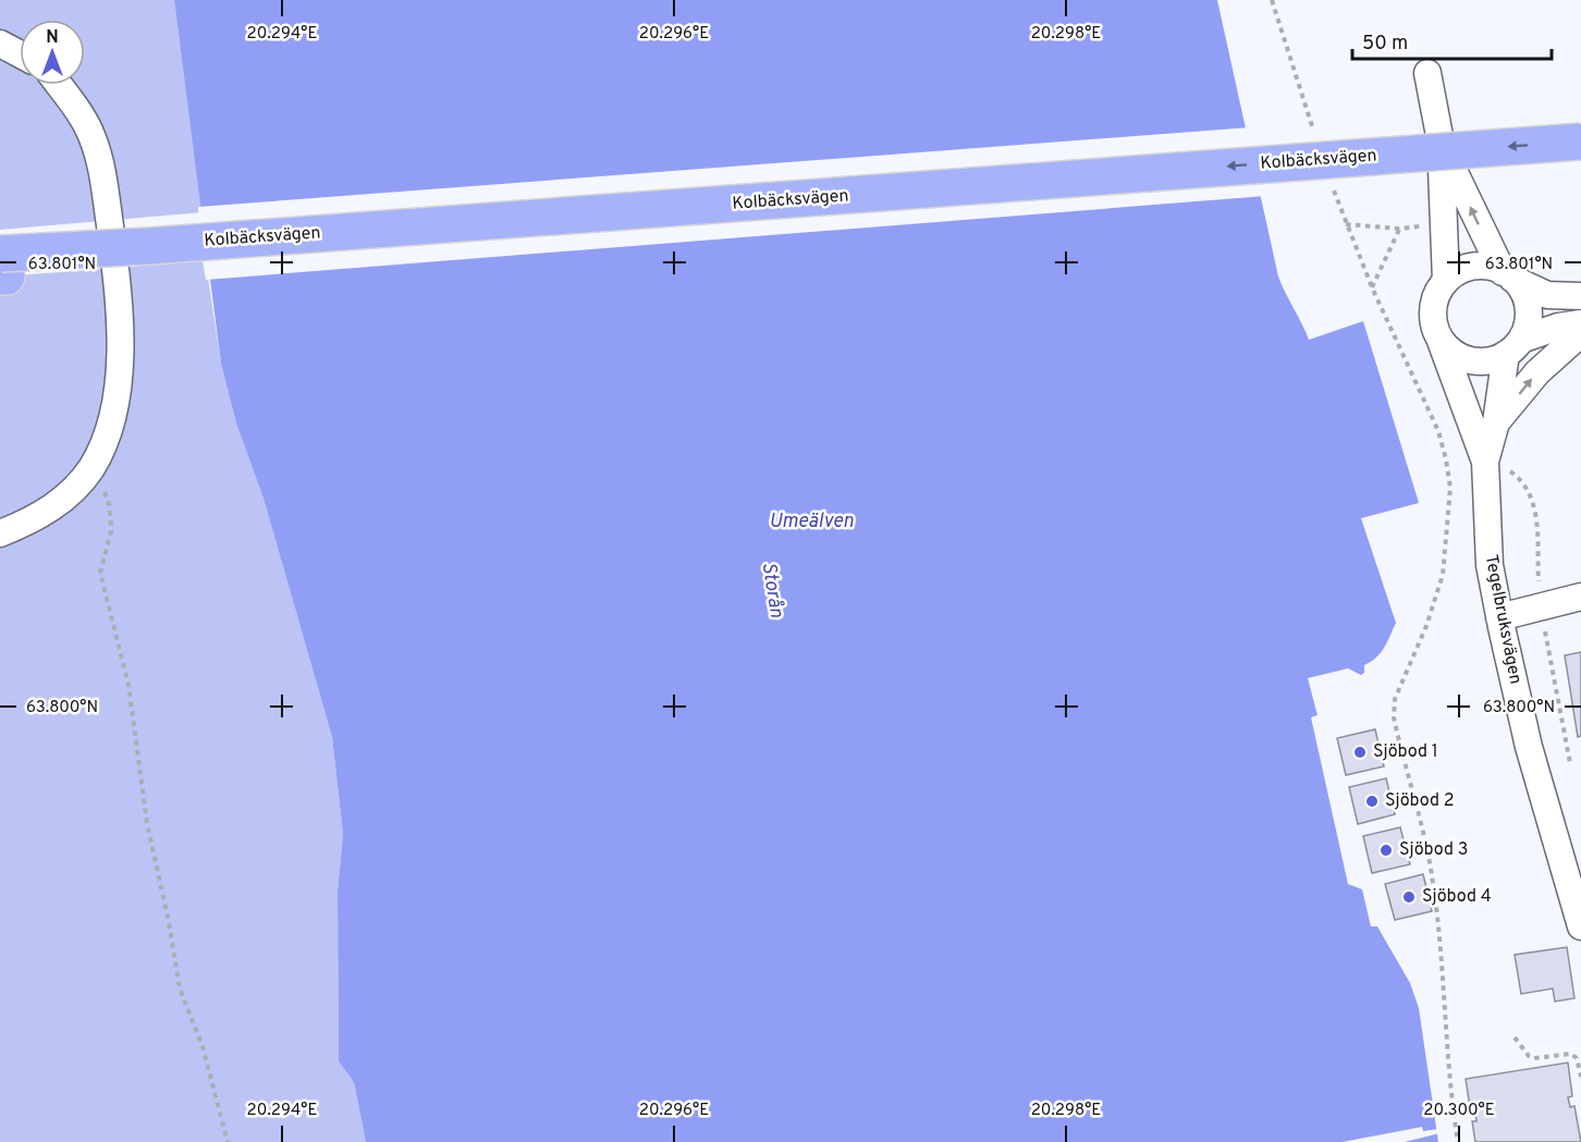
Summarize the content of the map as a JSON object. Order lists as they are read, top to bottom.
{
  "streets": {
    "highway": ["Kolbäcksvägen"],
    "street": ["Tegelbruksvägen"]
  },
  "water": ["Umeälven", "Storån"],
  "places": [
    "Sjöbod 1",
    "Sjöbod 2",
    "Sjöbod 3",
    "Sjöbod 4"
  ],
  "scale_bar": "50 m",
  "north": "top",
  "coordinates": [
    "20.294°E",
    "20.296°E",
    "20.298°E",
    "63.801°N",
    "63.800°N",
    "20.300°E"
  ]
}
